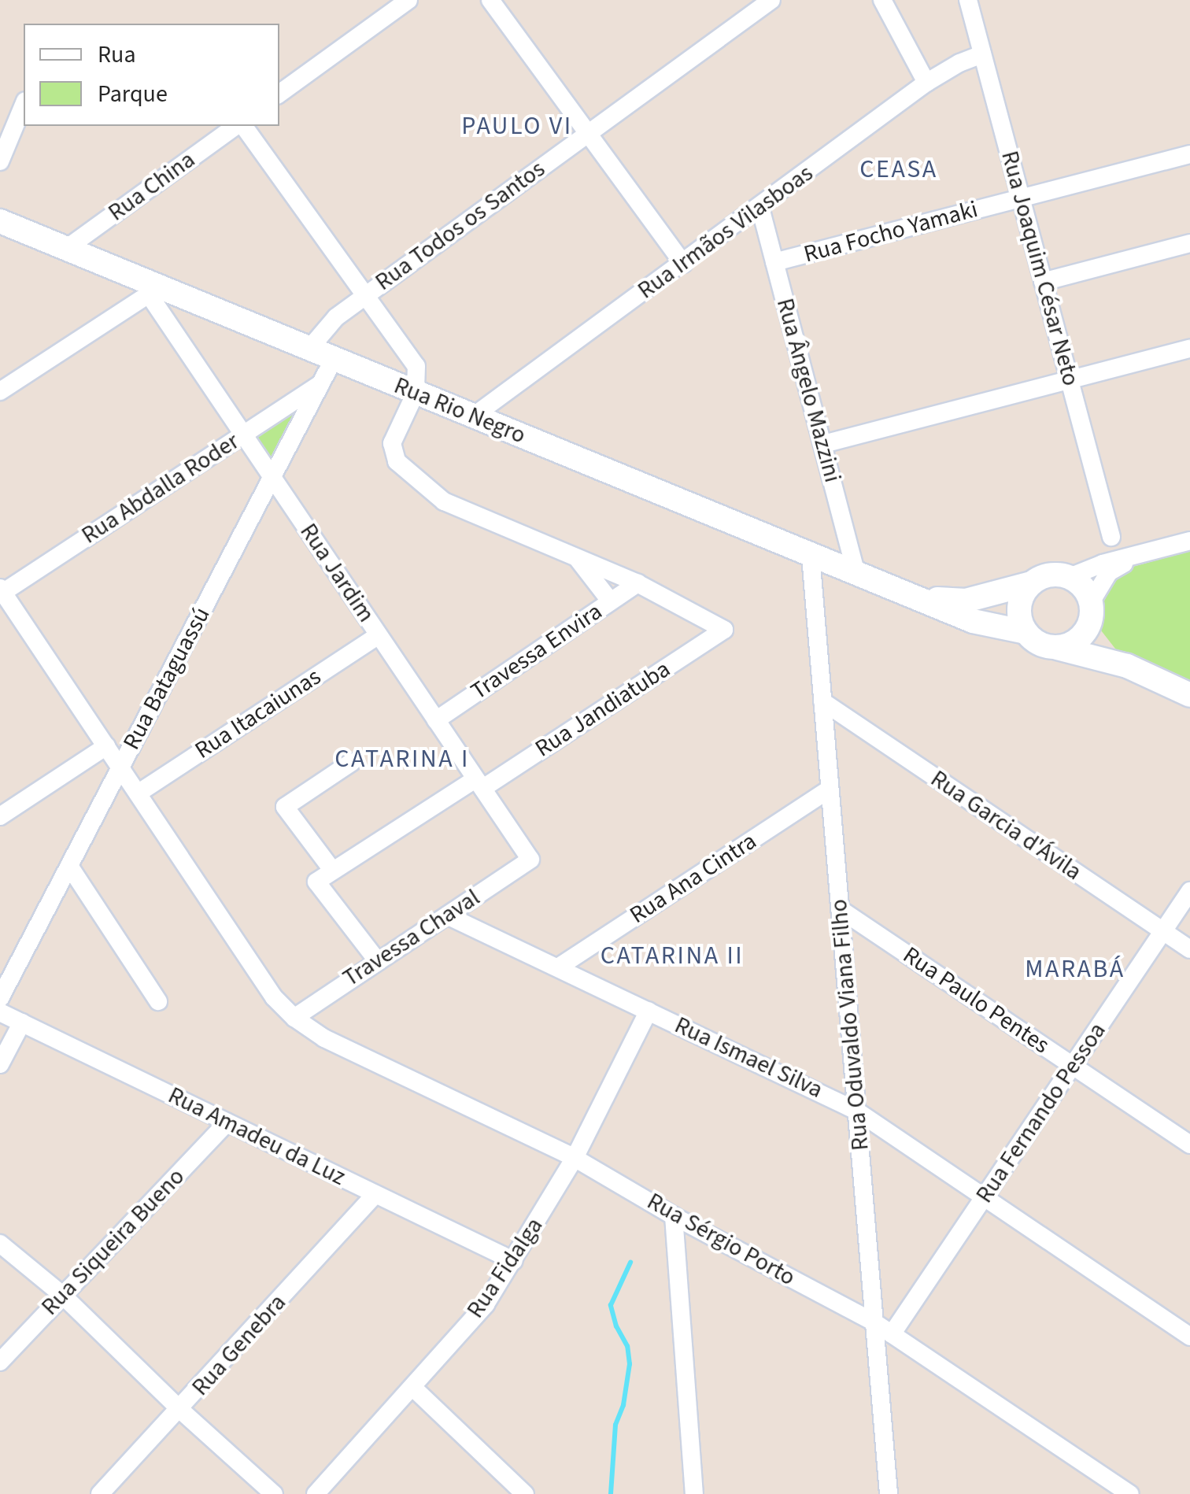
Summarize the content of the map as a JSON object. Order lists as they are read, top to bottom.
{
  "streets": {
    "main road": ["Rua Rio Negro"],
    "street": [
      "Rua China",
      "Rua Todos os Santos",
      "Rua Irmãos Vilasboas",
      "Rua Focho Yamaki",
      "Rua Joaquim César Neto",
      "Rua Ângelo Mazzini",
      "Rua Abdalla Roder",
      "Rua Jardim",
      "Travessa Envira",
      "Rua Bataguassú",
      "Rua Jandiatuba",
      "Rua Itacaiunas",
      "Rua Garcia d'Ávila",
      "Rua Ana Cintra",
      "Travessa Chaval",
      "Rua Paulo Pentes",
      "Rua Oduvaldo Viana Filho",
      "Rua Ismael Silva",
      "Rua Fernando Pessoa",
      "Rua Amadeu da Luz",
      "Rua Sérgio Porto",
      "Rua Siqueira Bueno",
      "Rua Fidalga",
      "Rua Genebra"
    ]
  },
  "crossings": [
    ["Rua China", "Rua Rio Negro"],
    ["Rua Todos os Santos", "Rua Rio Negro"],
    ["Rua Irmãos Vilasboas", "Rua Joaquim César Neto"],
    ["Rua Irmãos Vilasboas", "Rua Ângelo Mazzini"],
    ["Rua Irmãos Vilasboas", "Rua Rio Negro"],
    ["Rua Focho Yamaki", "Rua Joaquim César Neto"],
    ["Rua Focho Yamaki", "Rua Ângelo Mazzini"],
    ["Rua Ângelo Mazzini", "Rua Rio Negro"],
    ["Rua Rio Negro", "Rua Jardim"],
    ["Rua Rio Negro", "Rua Bataguassú"],
    ["Rua Rio Negro", "Rua Oduvaldo Viana Filho"],
    ["Rua Abdalla Roder", "Rua Jardim"],
    ["Rua Abdalla Roder", "Rua Bataguassú"],
    ["Rua Abdalla Roder", "Rua Sérgio Porto"],
    ["Rua Jardim", "Travessa Envira"],
    ["Rua Jardim", "Rua Bataguassú"],
    ["Rua Jardim", "Rua Jandiatuba"],
    ["Rua Jardim", "Rua Itacaiunas"],
    ["Rua Jardim", "Travessa Chaval"],
    ["Travessa Envira", "Rua Jandiatuba"],
    ["Rua Bataguassú", "Rua Sérgio Porto"],
    ["Rua Jandiatuba", "Travessa Chaval"],
    ["Rua Itacaiunas", "Rua Sérgio Porto"],
    ["Rua Garcia d'Ávila", "Rua Oduvaldo Viana Filho"],
    ["Rua Garcia d'Ávila", "Rua Fernando Pessoa"],
    ["Rua Ana Cintra", "Rua Oduvaldo Viana Filho"],
    ["Rua Ana Cintra", "Rua Ismael Silva"],
    ["Travessa Chaval", "Rua Ismael Silva"],
    ["Travessa Chaval", "Rua Sérgio Porto"],
    ["Rua Paulo Pentes", "Rua Oduvaldo Viana Filho"],
    ["Rua Paulo Pentes", "Rua Fernando Pessoa"],
    ["Rua Oduvaldo Viana Filho", "Rua Ismael Silva"],
    ["Rua Oduvaldo Viana Filho", "Rua Sérgio Porto"],
    ["Rua Ismael Silva", "Rua Fernando Pessoa"],
    ["Rua Ismael Silva", "Rua Fidalga"],
    ["Rua Fernando Pessoa", "Rua Sérgio Porto"],
    ["Rua Amadeu da Luz", "Rua Siqueira Bueno"],
    ["Rua Amadeu da Luz", "Rua Fidalga"],
    ["Rua Amadeu da Luz", "Rua Genebra"],
    ["Rua Sérgio Porto", "Rua Fidalga"]
  ],
  "districts": [
    "PAULO VI",
    "CEASA",
    "CATARINA I",
    "CATARINA II",
    "MARABÁ"
  ],
  "legend": ["Rua", "Parque"]
}
